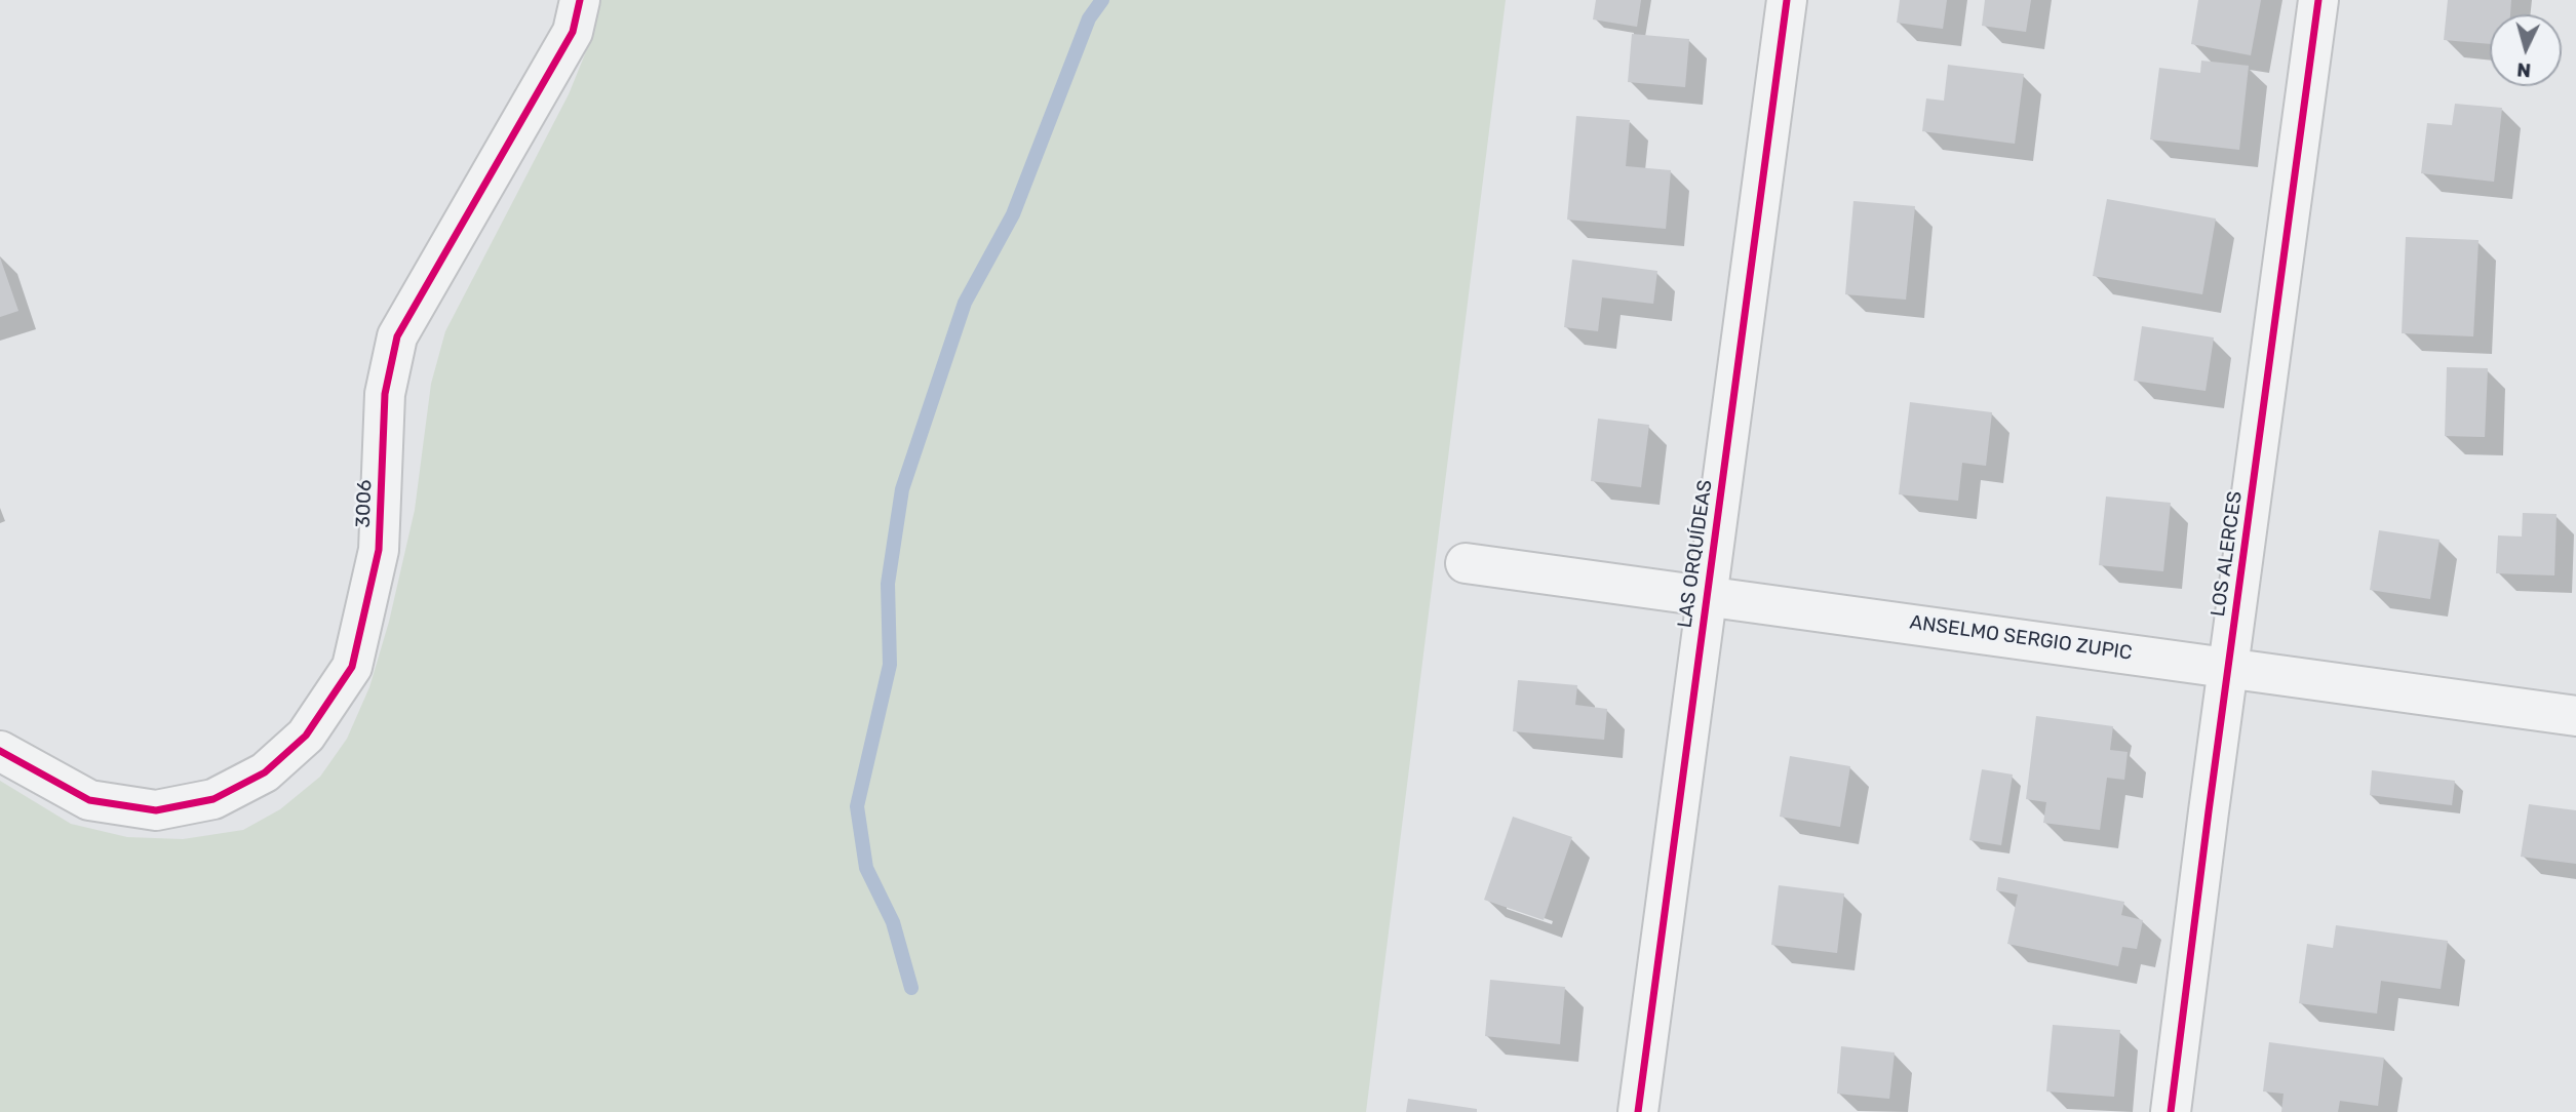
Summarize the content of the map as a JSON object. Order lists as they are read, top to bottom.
{
  "streets": {
    "street": [
      "3006",
      "LAS ORQUÍDEAS",
      "LOS ALERCES",
      "ANSELMO SERGIO ZUPIC"
    ]
  },
  "crossings": [
    ["LAS ORQUÍDEAS", "ANSELMO SERGIO ZUPIC"],
    ["LOS ALERCES", "ANSELMO SERGIO ZUPIC"]
  ],
  "north": "bottom"
}
